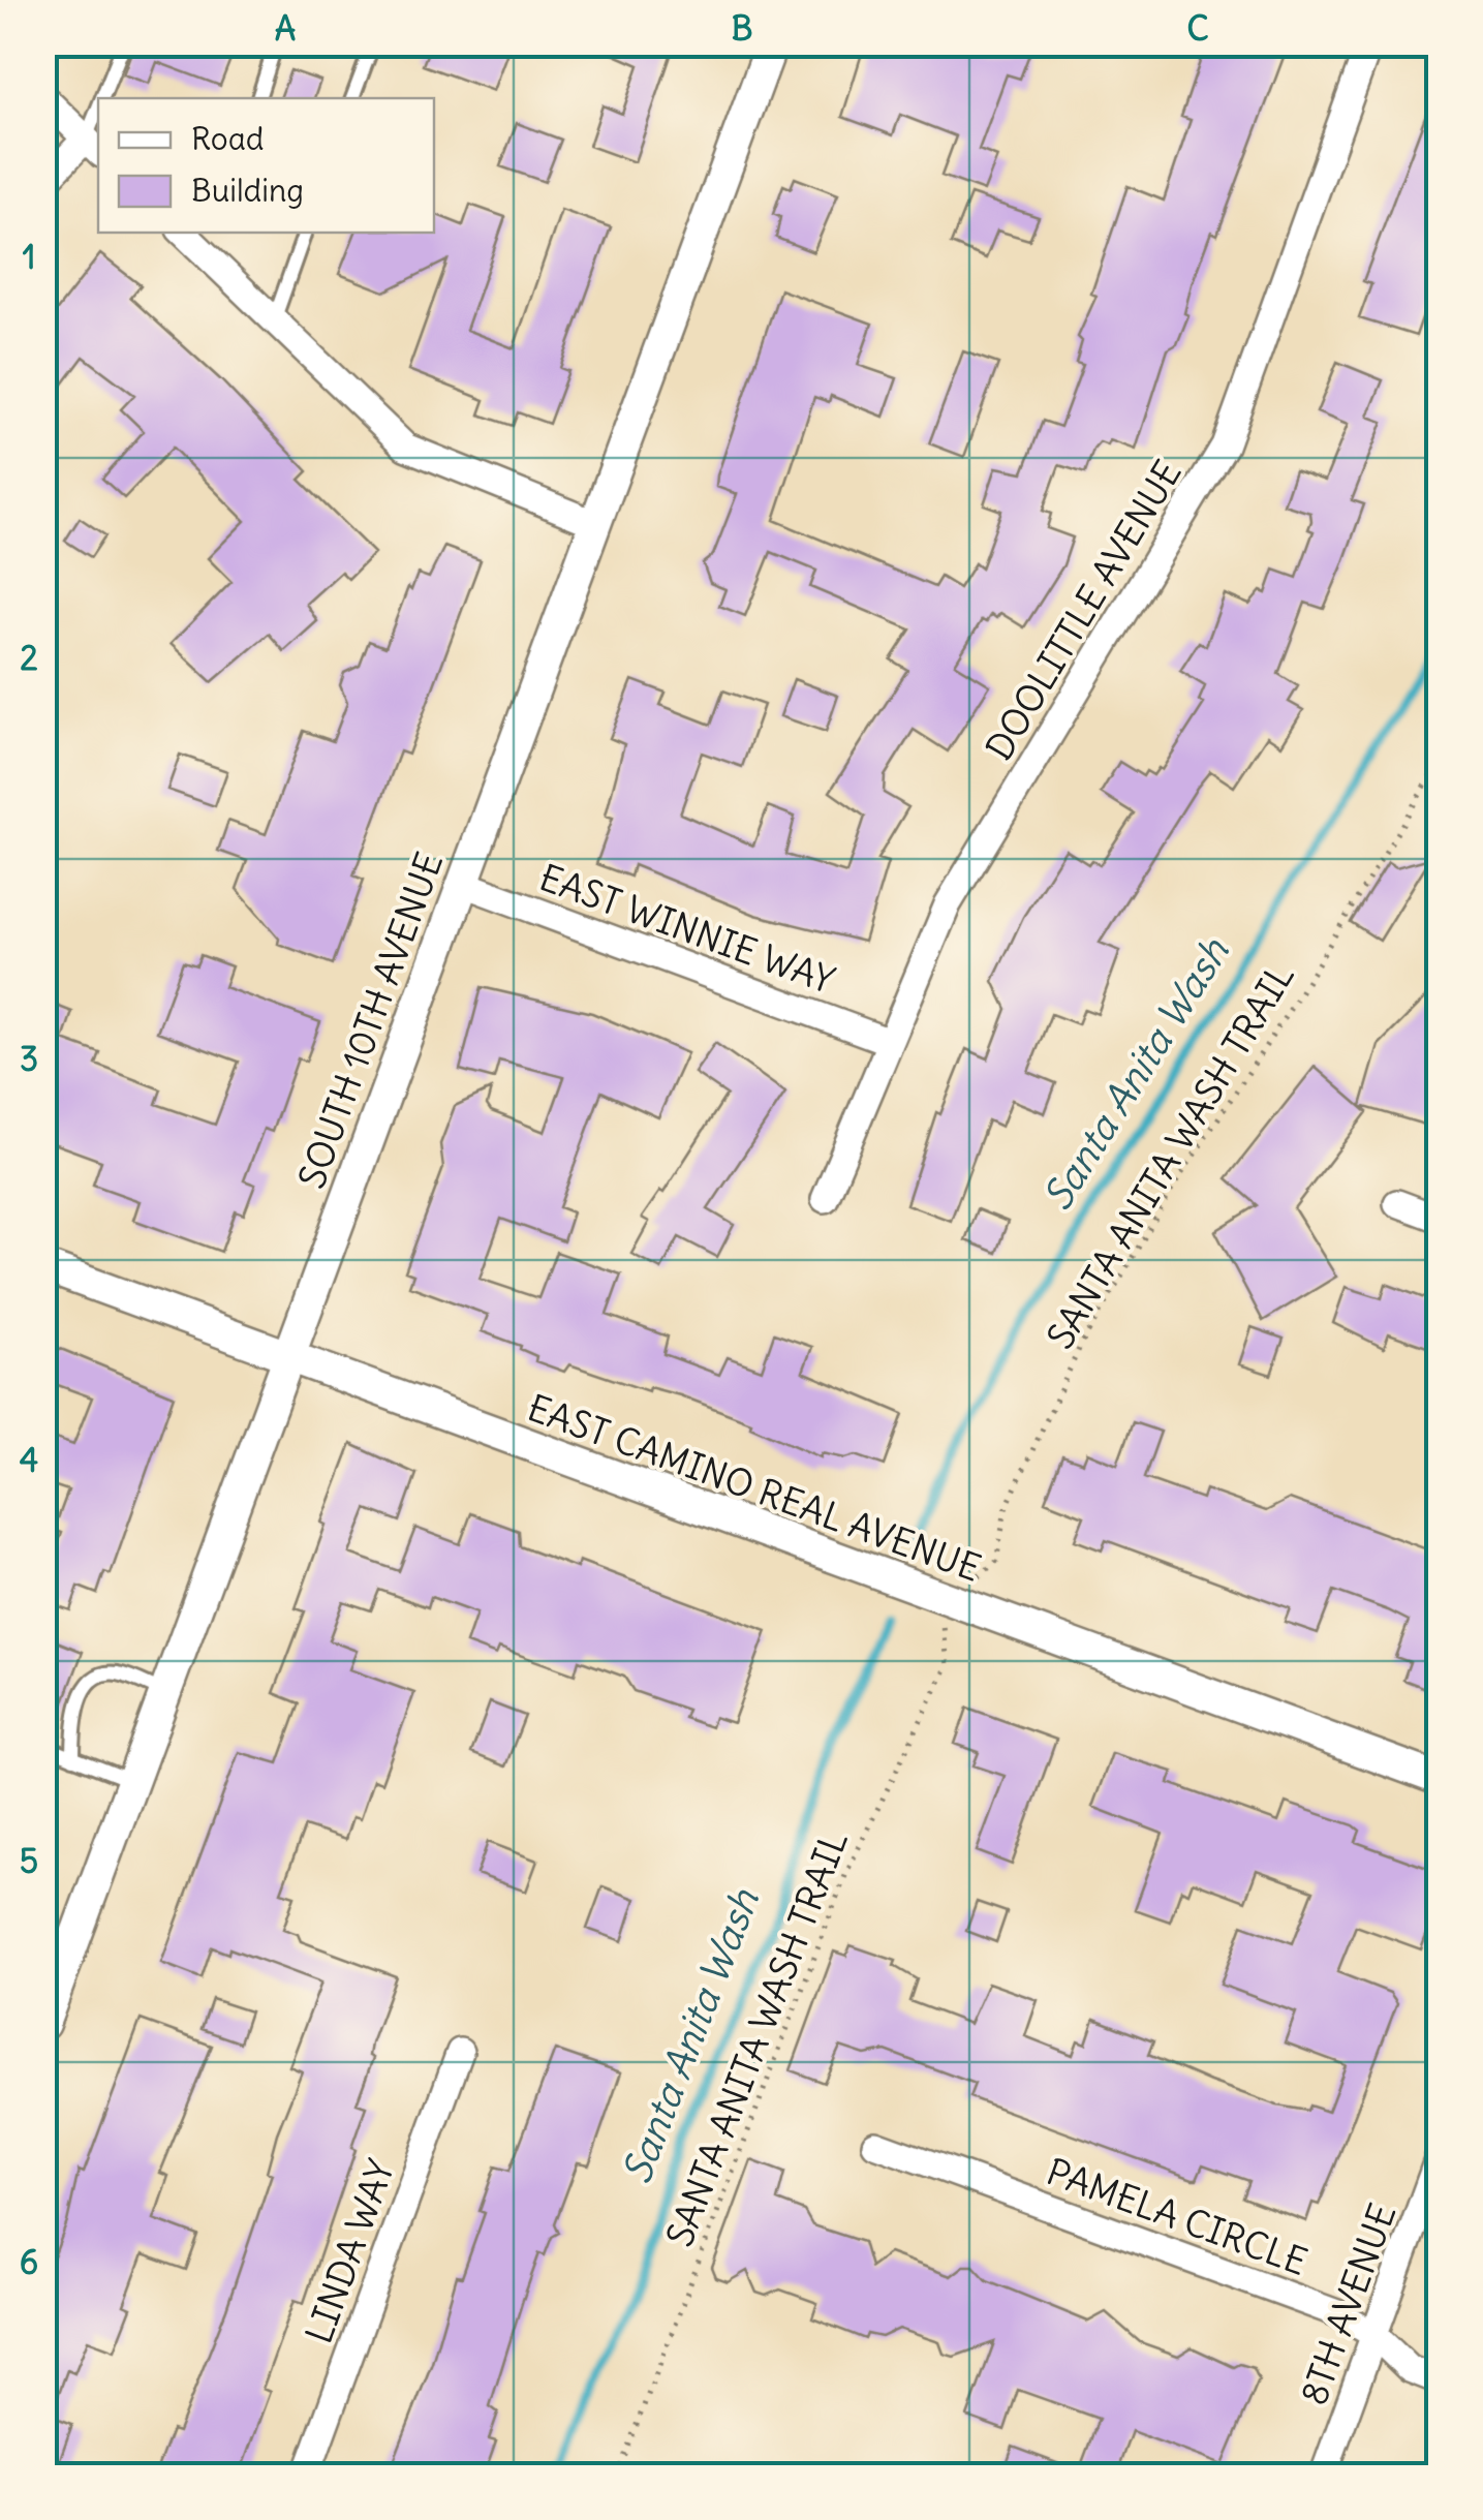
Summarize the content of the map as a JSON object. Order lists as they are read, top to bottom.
{
  "streets": {
    "street": [
      "DOOLITTLE AVENUE",
      "EAST WINNIE WAY",
      "SOUTH 10TH AVENUE",
      "EAST CAMINO REAL AVENUE",
      "PAMELA CIRCLE",
      "LINDA WAY",
      "8TH AVENUE"
    ],
    "path": ["SANTA ANITA WASH TRAIL"]
  },
  "crossings": [
    ["DOOLITTLE AVENUE", "EAST WINNIE WAY"],
    ["EAST WINNIE WAY", "SOUTH 10TH AVENUE"],
    ["SOUTH 10TH AVENUE", "EAST CAMINO REAL AVENUE"],
    ["PAMELA CIRCLE", "8TH AVENUE"]
  ],
  "water": ["Santa Anita Wash"],
  "legend": ["Road", "Building"],
  "grid": {
    "columns": ["A", "B", "C"],
    "rows": [
      "1",
      "2",
      "3",
      "4",
      "5",
      "6"
    ]
  }
}
